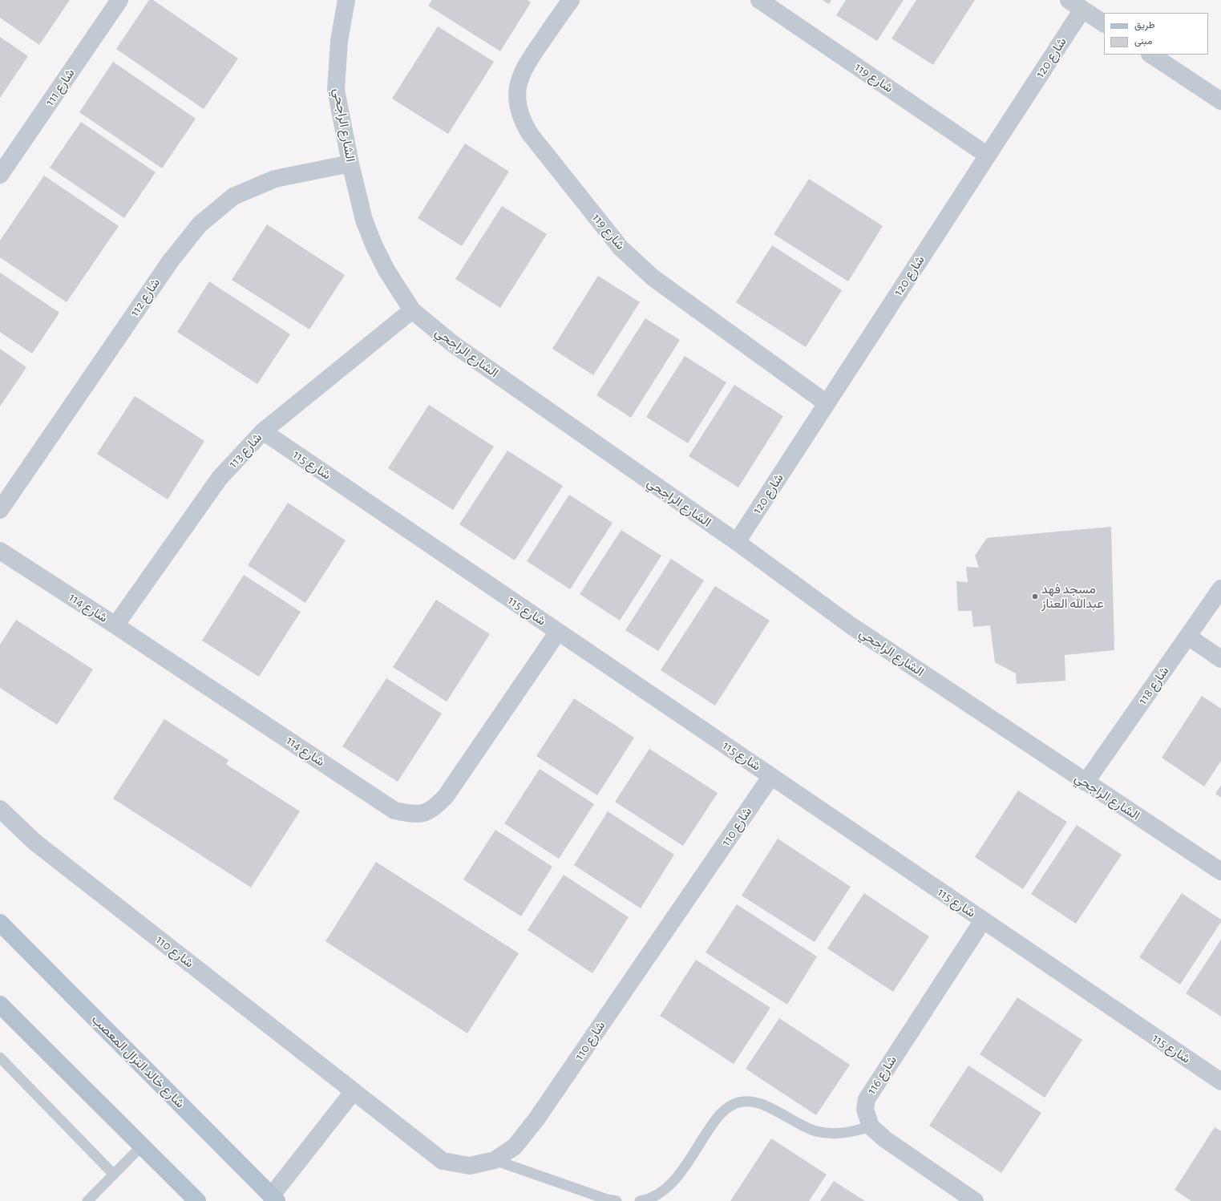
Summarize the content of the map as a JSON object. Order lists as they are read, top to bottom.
{
  "streets": {
    "main road": ["شارع خالد النزال المعصب"],
    "street": [
      "شارع 120",
      "شارع 119",
      "شارع 111",
      "الشارع الراجحي",
      "شارع 112",
      "شارع 113",
      "شارع 115",
      "114 شارع",
      "شارع 118",
      "شارع 110",
      "شارع 116"
    ]
  },
  "crossings": [
    ["شارع 120", "شارع 119"],
    ["شارع 120", "الشارع الراجحي"],
    ["الشارع الراجحي", "شارع 112"],
    ["الشارع الراجحي", "شارع 113"],
    ["الشارع الراجحي", "شارع 118"],
    ["شارع 113", "شارع 115"],
    ["شارع 113", "114 شارع"],
    ["شارع 115", "114 شارع"],
    ["شارع 115", "شارع 110"],
    ["شارع 115", "شارع 116"]
  ],
  "places": ["مسجد فهد عبدالله العناز"],
  "legend": ["طريق", "مبنى"]
}
